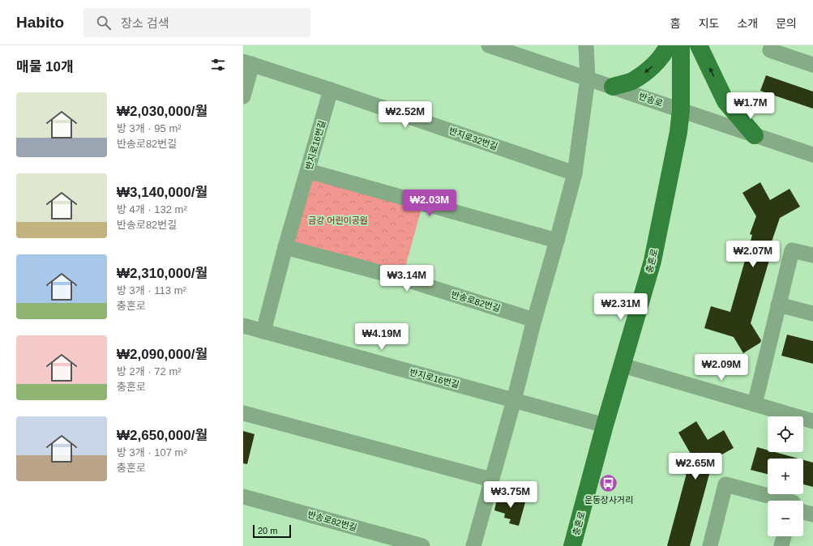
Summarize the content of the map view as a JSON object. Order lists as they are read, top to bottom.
{
  "streets": {
    "main road": ["충혼로"],
    "street": [
      "반송로",
      "반지로32번길",
      "반지로16번길",
      "반송로82번길"
    ]
  },
  "crossings": [
    ["반송로", "충혼로"],
    ["반지로32번길", "반지로16번길"],
    ["반지로16번길", "충혼로"],
    ["반지로16번길", "반송로82번길"]
  ],
  "parks": ["금강 어린이공원"],
  "places": {
    "bus stop": ["운동장사거리"]
  },
  "scale_bar": "20 m",
  "page": {
    "header": "Habito",
    "search": "장소 검색",
    "nav": [
      "홈",
      "지도",
      "소개",
      "문의"
    ],
    "heading": "매물 10개",
    "list": [
      {
        "name": "₩2,030,000/월",
        "note": "방 3개 · 95 m² · 반송로82번길"
      },
      {
        "name": "₩3,140,000/월",
        "note": "방 4개 · 132 m² · 반송로82번길"
      },
      {
        "name": "₩2,310,000/월",
        "note": "방 3개 · 113 m² · 충혼로"
      },
      {
        "name": "₩2,090,000/월",
        "note": "방 2개 · 72 m² · 충혼로"
      },
      {
        "name": "₩2,650,000/월",
        "note": "방 3개 · 107 m² · 충혼로"
      }
    ],
    "price": [
      "₩1.7M",
      "₩2.52M",
      "₩2.03M",
      "₩2.07M",
      "₩3.14M",
      "₩2.31M",
      "₩4.19M",
      "₩2.09M",
      "₩2.65M",
      "₩3.75M"
    ],
    "map_buttons": ["+", "−"],
    "scale": "20 m"
  }
}
